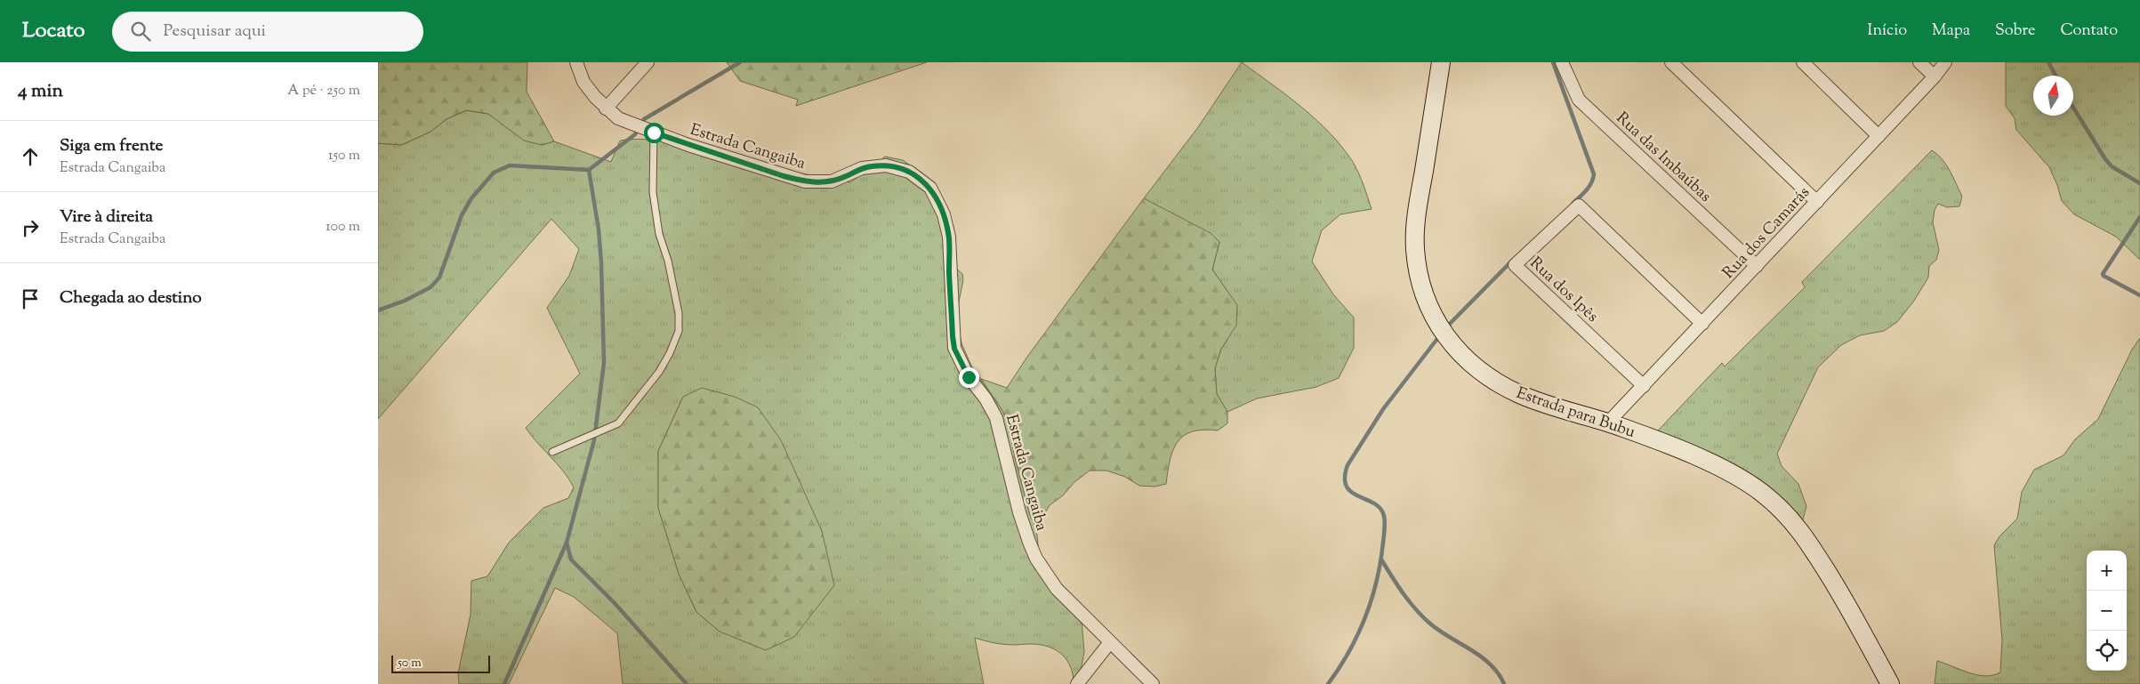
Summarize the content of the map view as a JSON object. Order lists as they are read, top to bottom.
{
  "streets": {
    "street": [
      "Estrada Cangaiba",
      "Rua das Imbaúbas",
      "Rua dos Camarás",
      "Rua dos Ipês",
      "Estrada para Bubu"
    ]
  },
  "crossings": [
    ["Rua das Imbaúbas", "Rua dos Camarás"],
    ["Rua dos Camarás", "Rua dos Ipês"],
    ["Rua dos Camarás", "Estrada para Bubu"]
  ],
  "scale_bar": "50 m",
  "north": "top",
  "page": {
    "header": "Locato",
    "search": "Pesquisar aqui",
    "nav": [
      "Início",
      "Mapa",
      "Sobre",
      "Contato"
    ],
    "heading": ["4 min", "A pé · 250 m"],
    "list": [
      ["Siga em frente", "Estrada Cangaiba", "150 m"],
      ["Vire à direita", "Estrada Cangaiba", "100 m"],
      "Chegada ao destino"
    ],
    "map_buttons": ["+", "−"],
    "scale": "50 m"
  }
}
